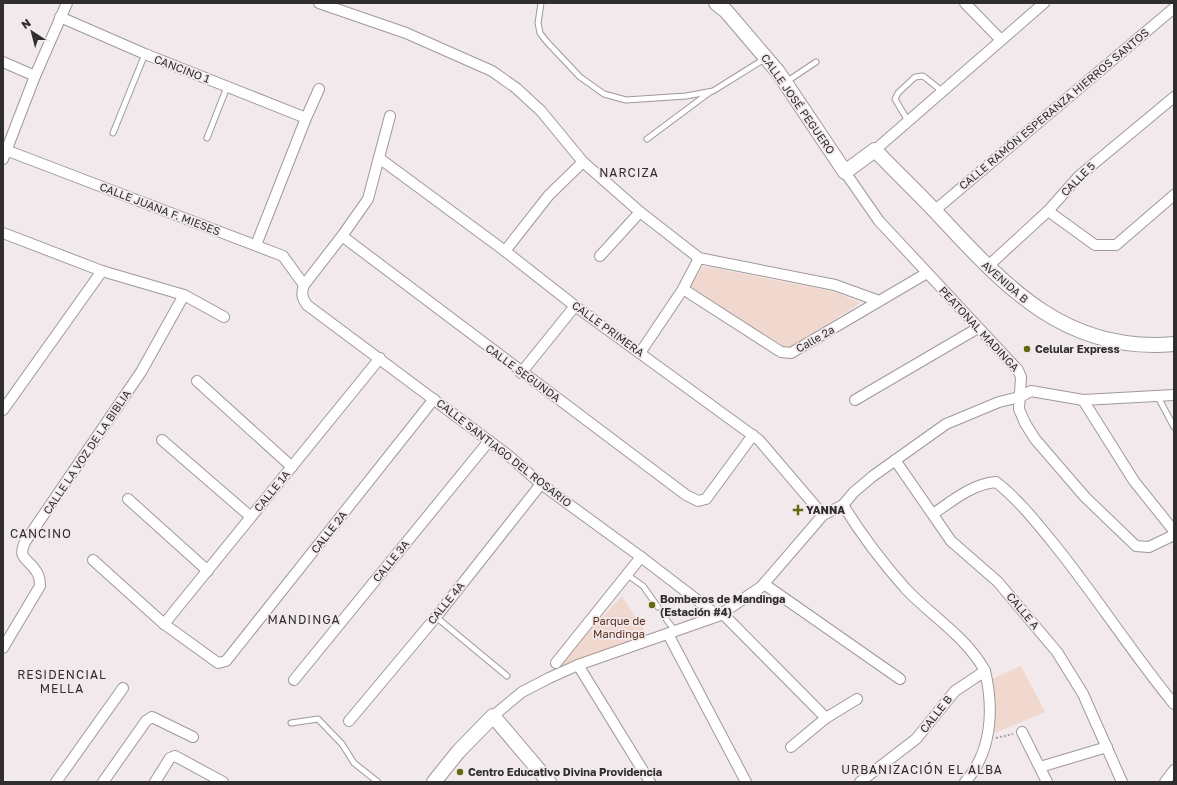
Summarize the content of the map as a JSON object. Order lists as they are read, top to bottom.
{
  "streets": {
    "main road": ["CALLE JOSÉ PEGUERO", "AVENIDA B"],
    "street": [
      "CANCINO 1",
      "CALLE RAMÓN ESPERANZA HIERROS SANTOS",
      "CALLE 5",
      "CALLE JUANA F. MIESES",
      "CALLE PRIMERA",
      "PEATONAL MADINGA",
      "Calle 2ª",
      "CALLE SEGUNDA",
      "CALLE LA VOZ DE LA BIBLIA",
      "CALLE SANTIAGO DEL ROSARIO",
      "CALLE 1A",
      "CALLE 2A",
      "CALLE 3A",
      "CALLE 4A",
      "CALLE A",
      "CALLE B"
    ]
  },
  "crossings": [
    ["CALLE JOSÉ PEGUERO", "PEATONAL MADINGA"],
    ["CALLE RAMÓN ESPERANZA HIERROS SANTOS", "AVENIDA B"],
    ["CALLE 5", "AVENIDA B"],
    ["CALLE JUANA F. MIESES", "CALLE SANTIAGO DEL ROSARIO"],
    ["CALLE PRIMERA", "CALLE SEGUNDA"],
    ["PEATONAL MADINGA", "Calle 2ª"],
    ["CALLE SANTIAGO DEL ROSARIO", "CALLE 1A"],
    ["CALLE SANTIAGO DEL ROSARIO", "CALLE 2A"],
    ["CALLE SANTIAGO DEL ROSARIO", "CALLE 3A"],
    ["CALLE SANTIAGO DEL ROSARIO", "CALLE 4A"],
    ["CALLE 1A", "CALLE 2A"]
  ],
  "districts": [
    "NARCIZA",
    "CANCINO",
    "MANDINGA",
    "RESIDENCIAL MELLA",
    "URBANIZACIÓN EL ALBA"
  ],
  "parks": ["Parque de Mandinga"],
  "places": {
    "other": ["Celular Express", "Bomberos de Mandinga (Estación #4)", "Centro Educativo Divina Providencia"],
    "health": ["YANNA"]
  },
  "north": "top left"
}
